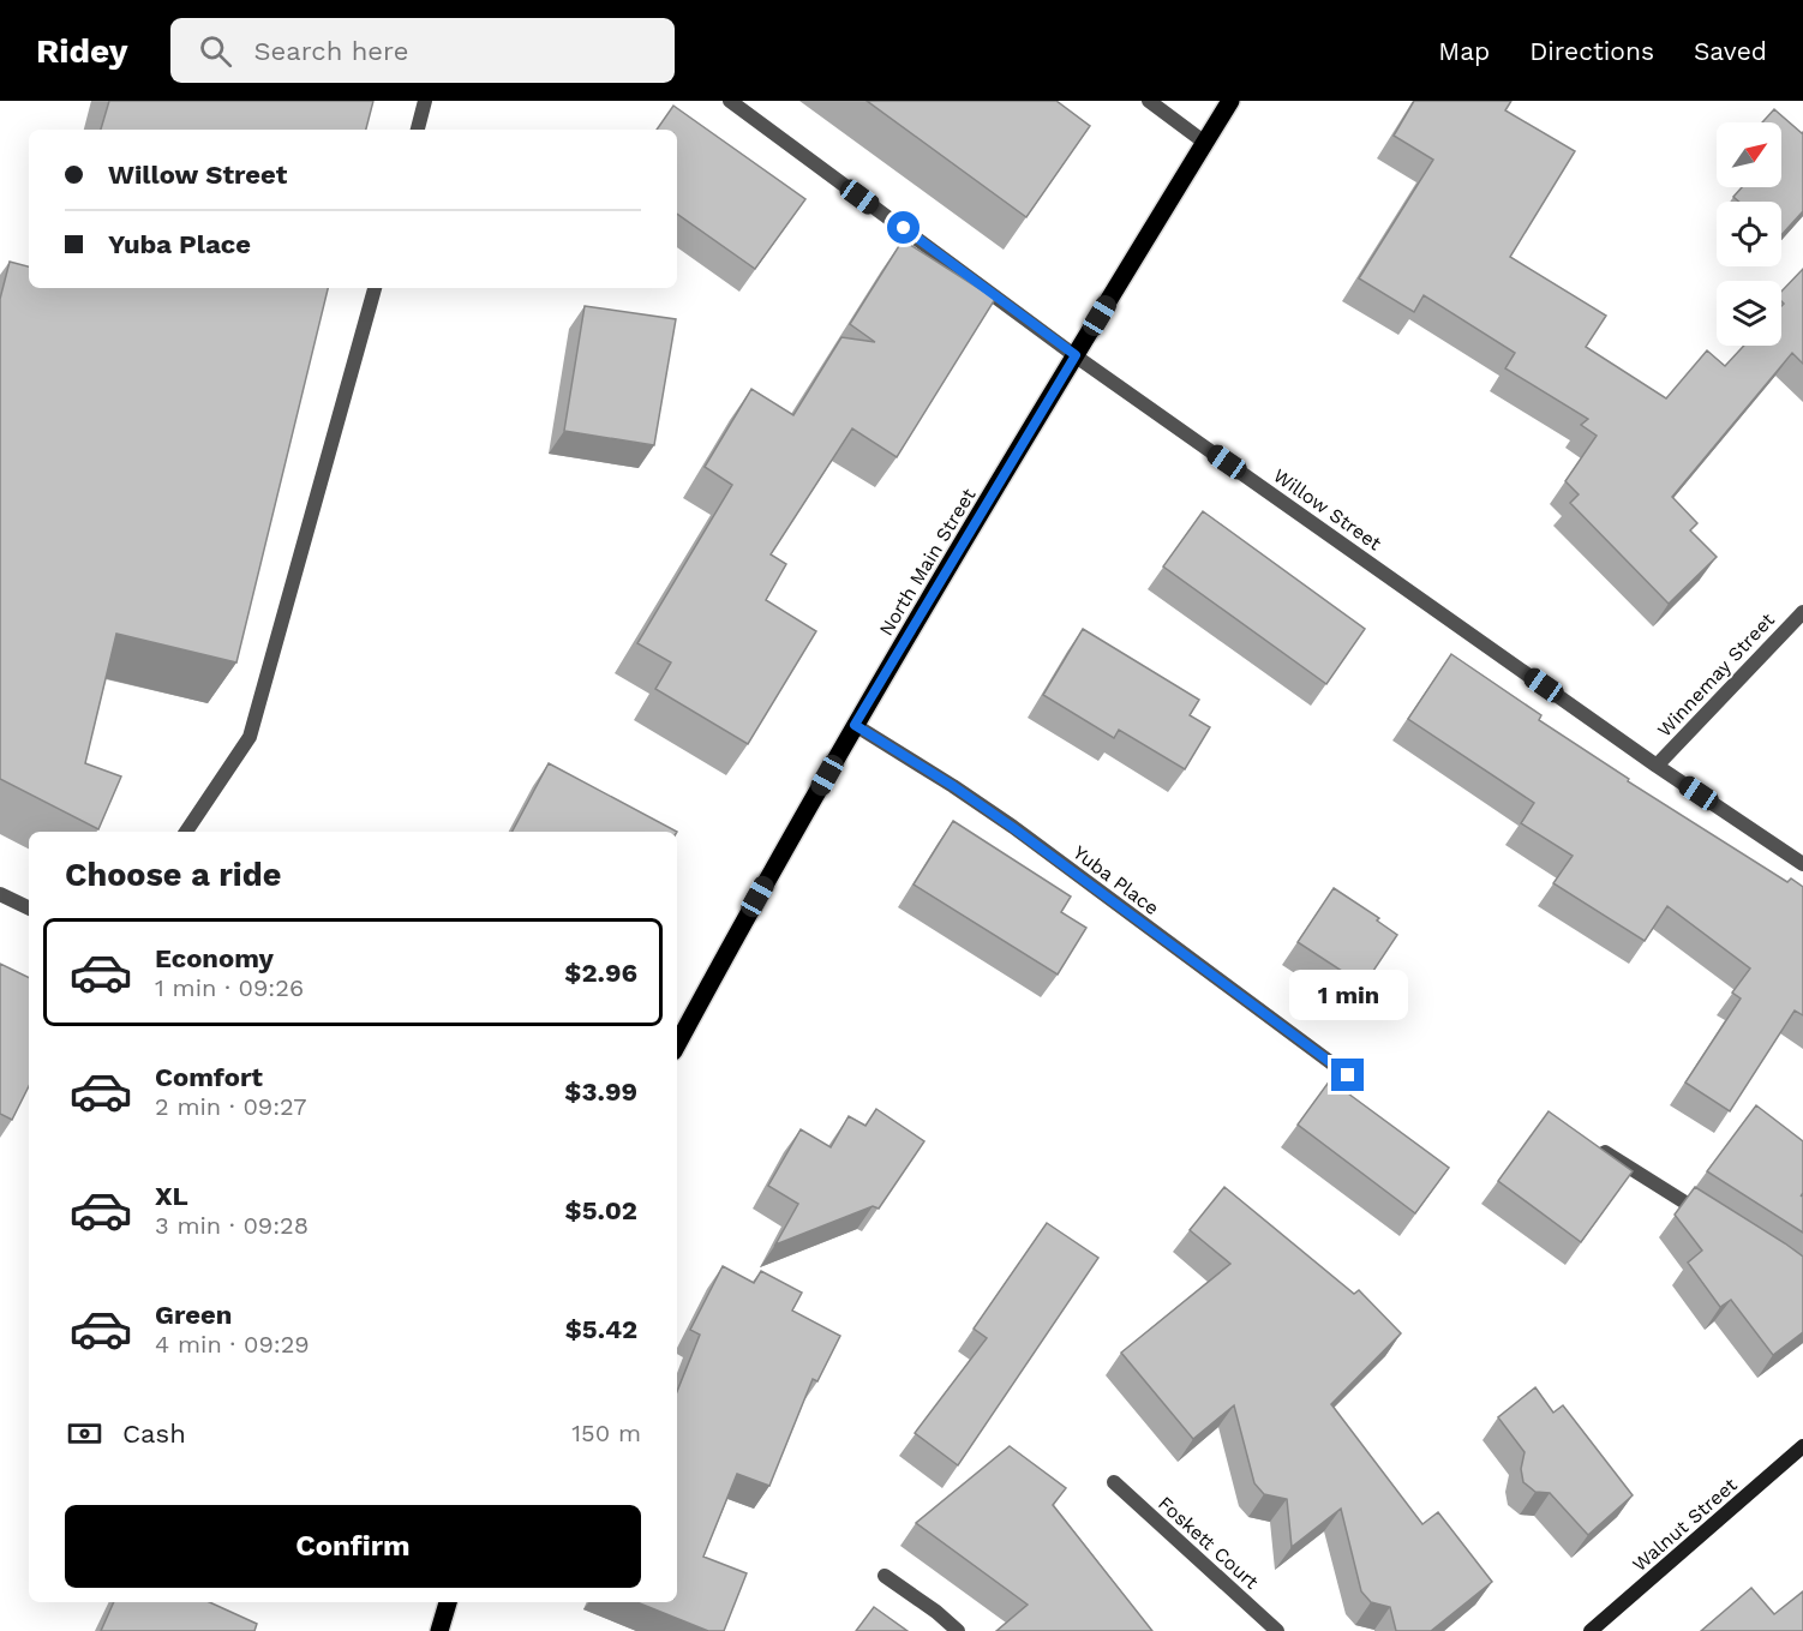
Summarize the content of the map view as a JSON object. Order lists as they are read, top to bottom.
{
  "streets": {
    "main road": ["North Main Street"],
    "street": [
      "Willow Street",
      "Winnemay Street",
      "Yuba Place",
      "Walnut Street",
      "Foskett Court"
    ]
  },
  "crossings": [
    ["Willow Street", "North Main Street"],
    ["Willow Street", "Winnemay Street"],
    ["North Main Street", "Yuba Place"]
  ],
  "north": "top right",
  "page": {
    "header": "Ridey",
    "search": "Search here",
    "nav": ["Map", "Directions", "Saved"],
    "banner": ["Willow Street", "Yuba Place"],
    "heading": "Choose a ride",
    "list": [
      {
        "name": "Economy",
        "note": "1 min · 09:26",
        "value": "$2.96"
      },
      {
        "name": "Comfort",
        "note": "2 min · 09:27",
        "value": "$3.99"
      },
      {
        "name": "XL",
        "note": "3 min · 09:28",
        "value": "$5.02"
      },
      {
        "name": "Green",
        "note": "4 min · 09:29",
        "value": "$5.42"
      }
    ],
    "bubble": "1 min",
    "pay": ["Cash", "150 m"],
    "buttons": "Confirm"
  }
}
